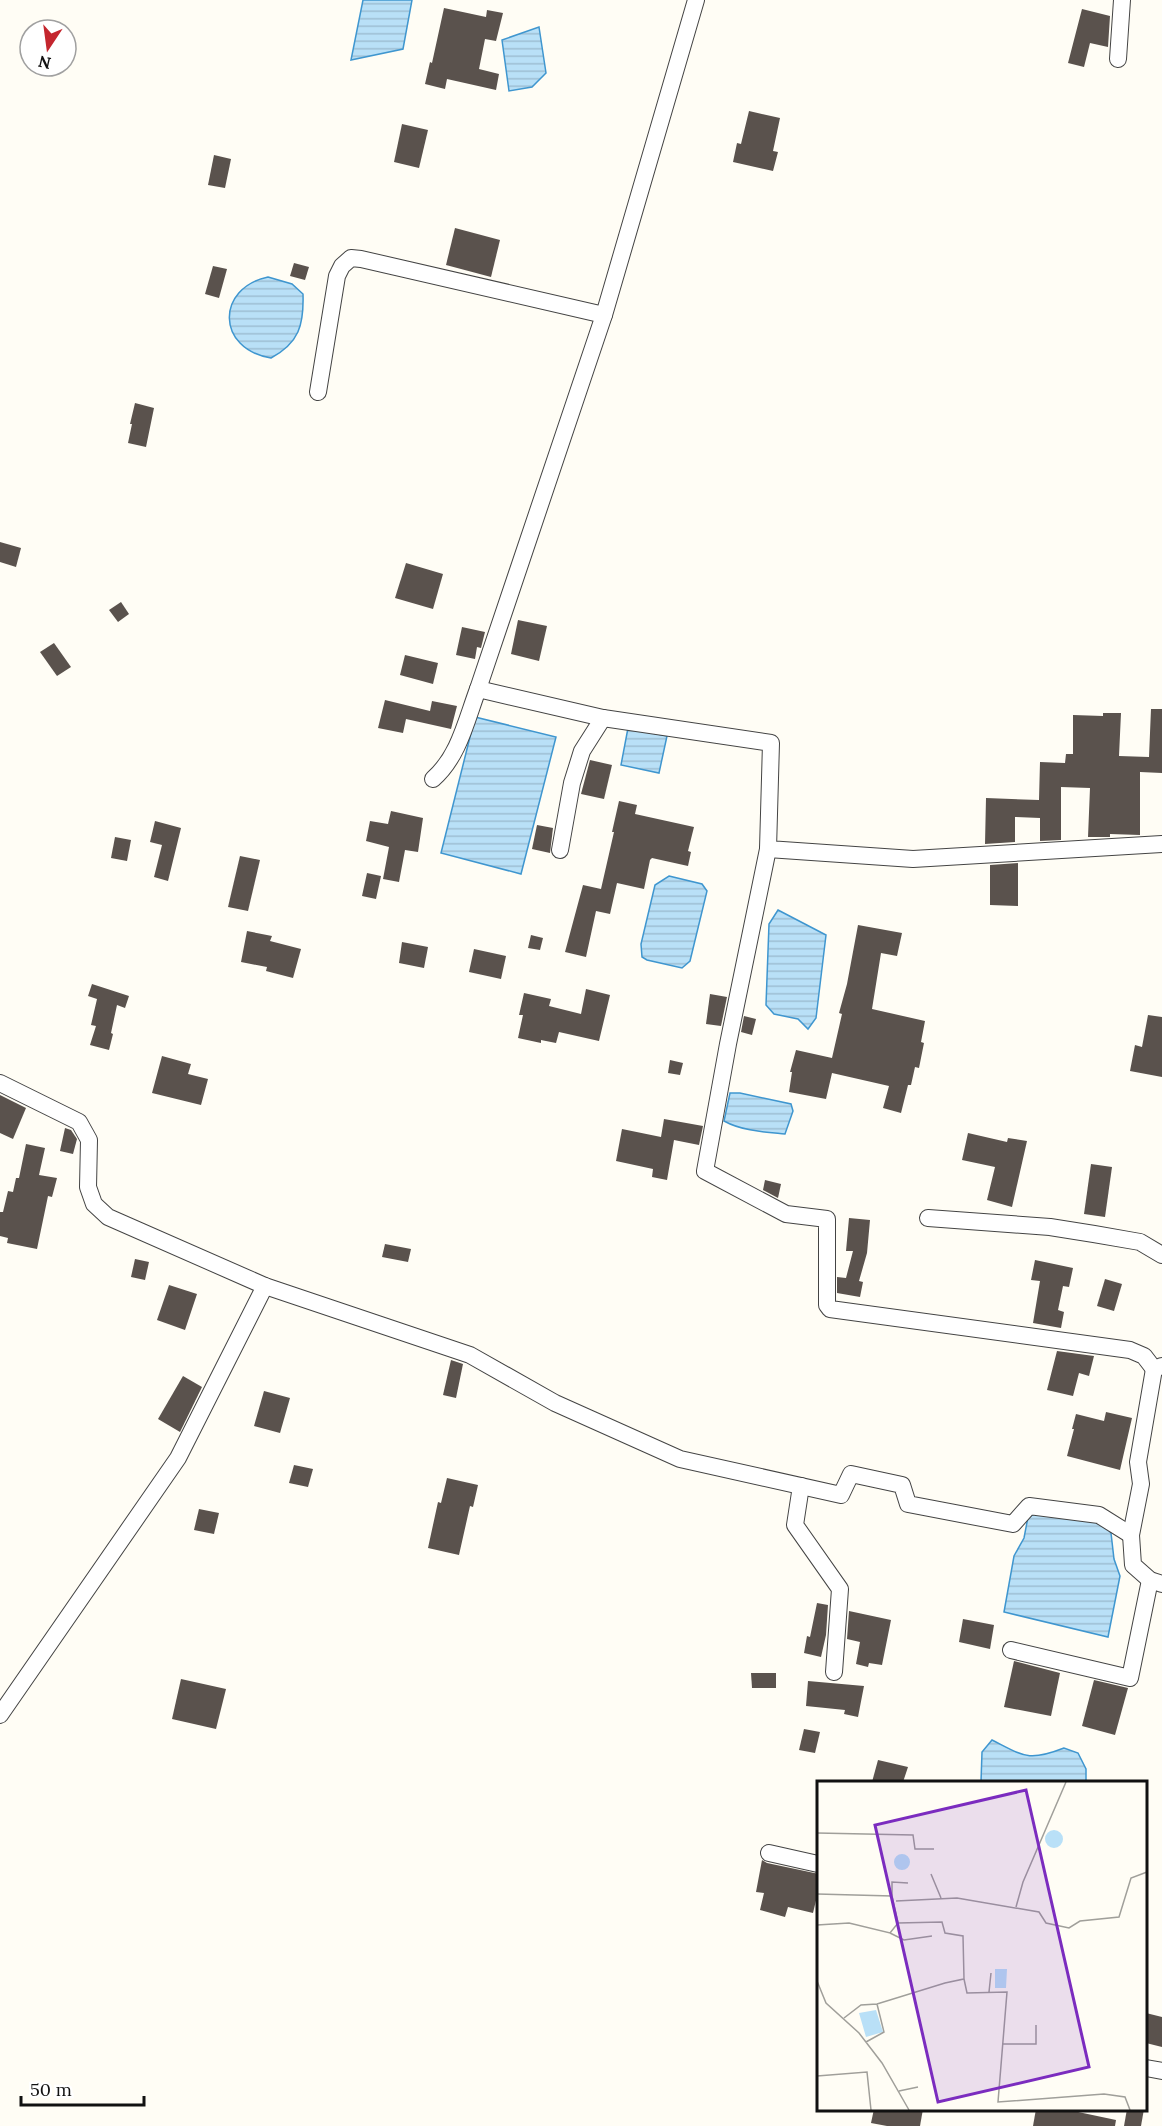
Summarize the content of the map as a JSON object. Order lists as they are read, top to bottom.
{
  "scale_bar": "50 m",
  "north": "bottom"
}
